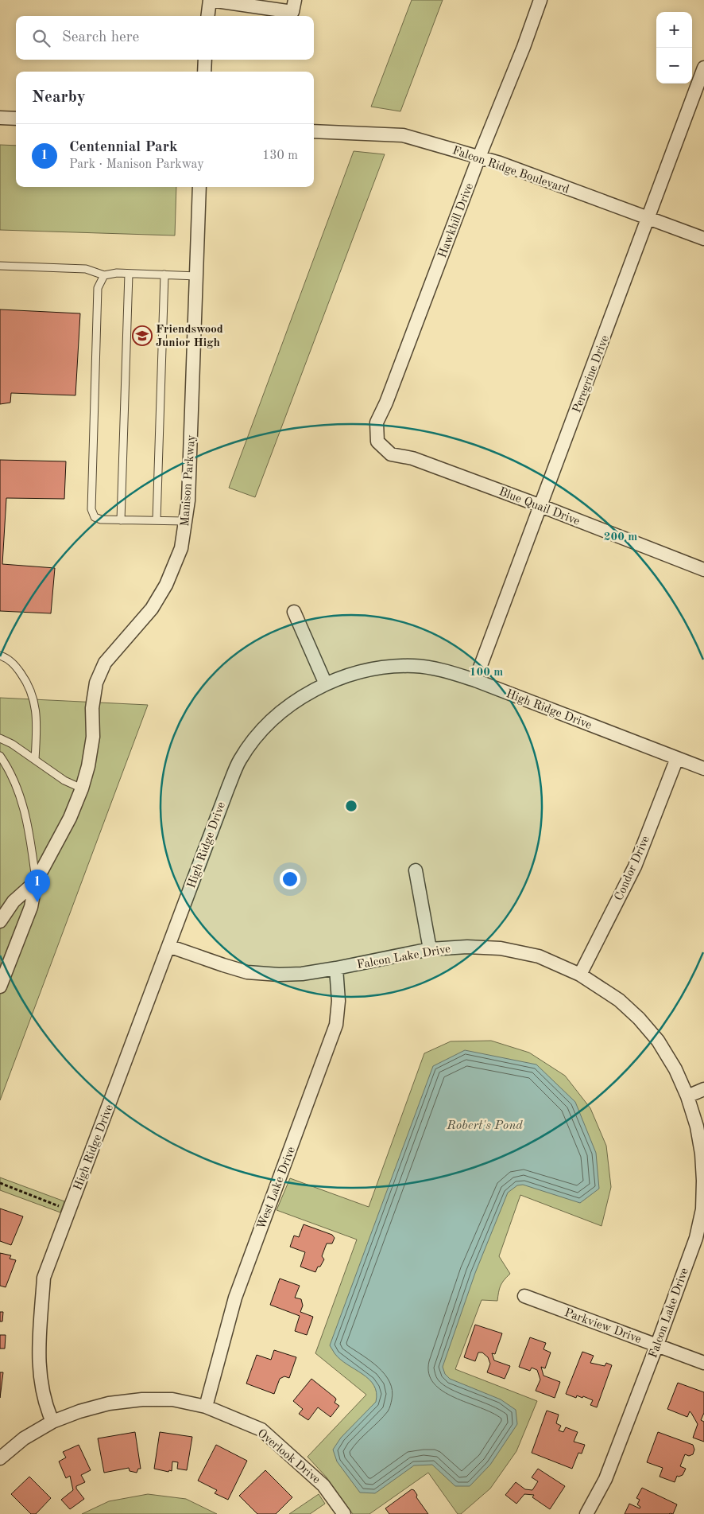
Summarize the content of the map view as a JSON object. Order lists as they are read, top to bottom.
{
  "streets": {
    "street": [
      "Falcon Ridge Boulevard",
      "Hawkhill Drive",
      "Peregrine Drive",
      "Manison Parkway",
      "Blue Quail Drive",
      "High Ridge Drive",
      "Condor Drive",
      "Falcon Lake Drive",
      "West Lake Drive",
      "Parkview Drive",
      "Overlook Drive"
    ]
  },
  "crossings": [
    ["Falcon Ridge Boulevard", "Hawkhill Drive"],
    ["Falcon Ridge Boulevard", "Peregrine Drive"],
    ["Hawkhill Drive", "Blue Quail Drive"],
    ["Peregrine Drive", "Blue Quail Drive"],
    ["Peregrine Drive", "High Ridge Drive"],
    ["High Ridge Drive", "Condor Drive"],
    ["High Ridge Drive", "Falcon Lake Drive"],
    ["High Ridge Drive", "Overlook Drive"],
    ["Condor Drive", "Falcon Lake Drive"],
    ["Falcon Lake Drive", "West Lake Drive"],
    ["Falcon Lake Drive", "Parkview Drive"],
    ["West Lake Drive", "Overlook Drive"]
  ],
  "water": ["Robert's Pond"],
  "places": {
    "school or university": ["Friendswood Junior High"]
  },
  "page": {
    "map_buttons": ["+", "−"],
    "search": "Search here",
    "heading": "Nearby",
    "list": [
      {
        "mark": "1",
        "name": "Centennial Park",
        "note": "Park · Manison Parkway",
        "value": "130 m"
      }
    ],
    "pins": "1"
  },
  "rings": ["200 m", "100 m"]
}
